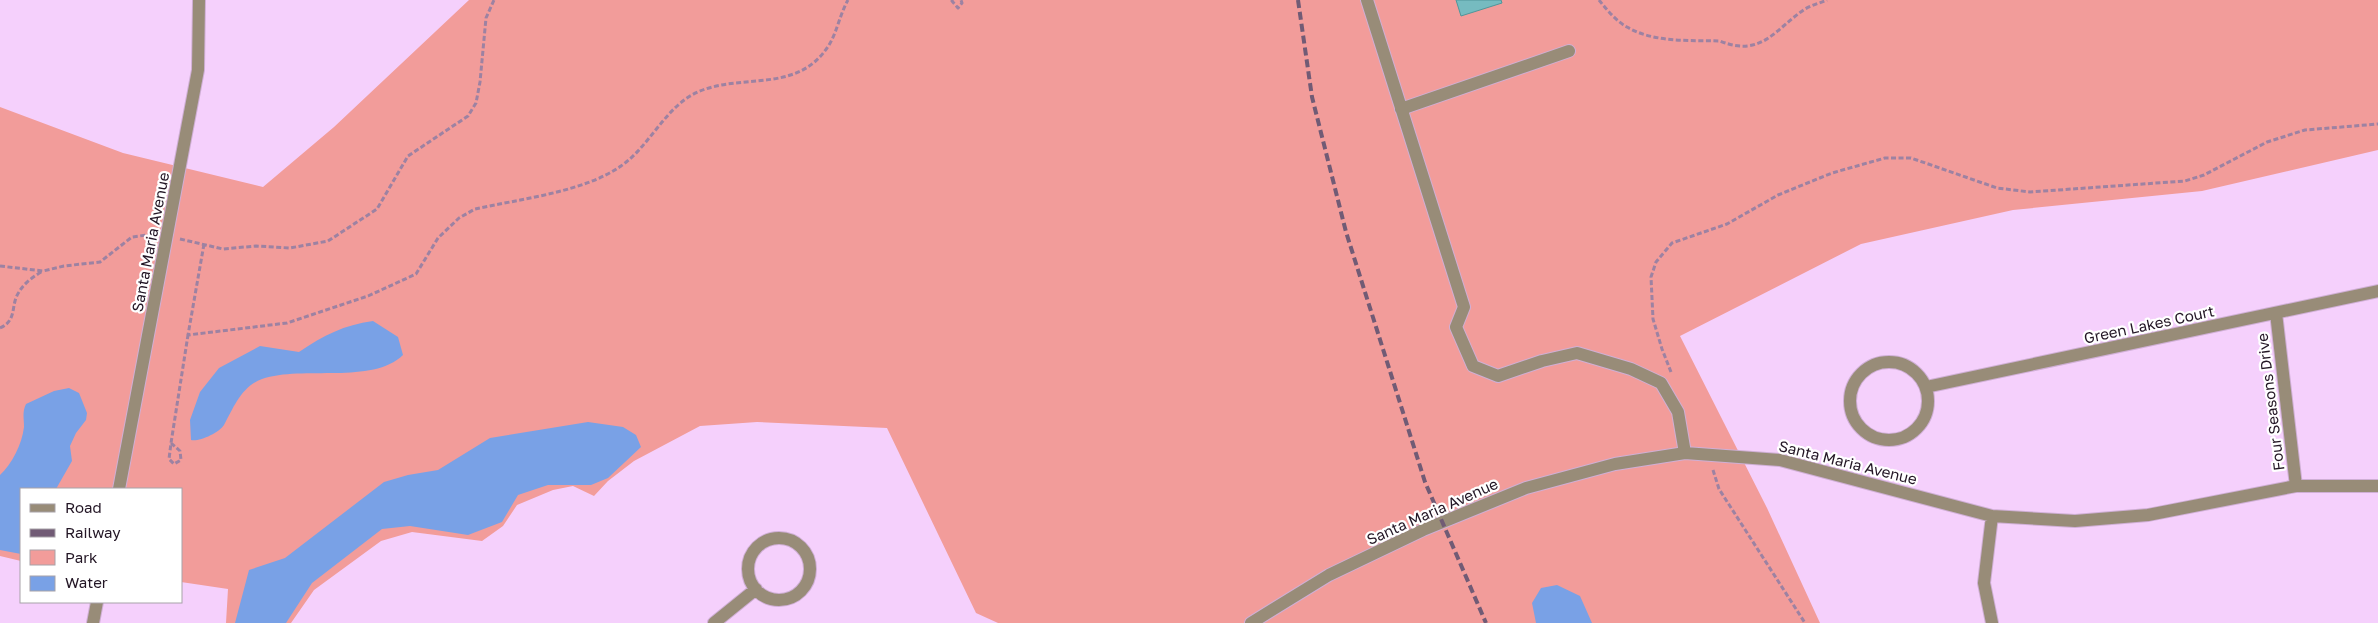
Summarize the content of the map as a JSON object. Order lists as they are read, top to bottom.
{
  "streets": {
    "street": ["Santa Maria Avenue", "Green Lakes Court", "Four Seasons Drive"]
  },
  "crossings": [
    ["Santa Maria Avenue", "Four Seasons Drive"],
    ["Green Lakes Court", "Four Seasons Drive"]
  ],
  "legend": [
    "Road",
    "Railway",
    "Park",
    "Water"
  ]
}
